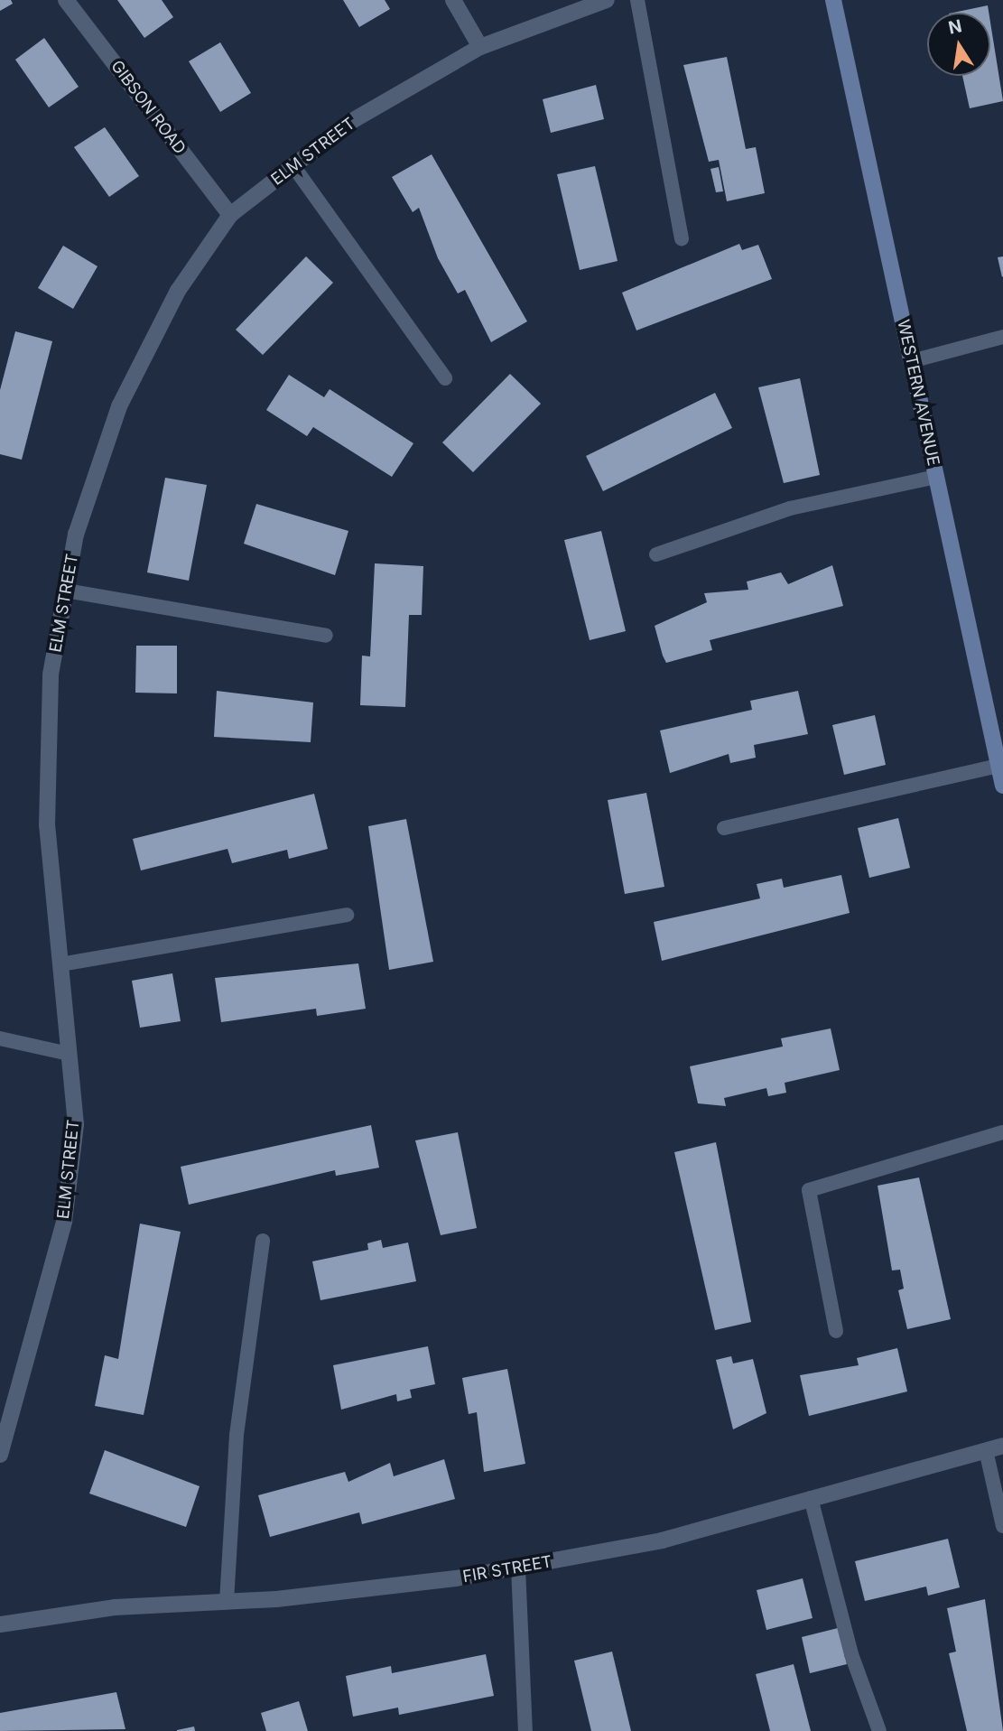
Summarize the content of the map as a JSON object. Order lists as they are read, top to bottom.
{
  "streets": {
    "main road": ["WESTERN AVENUE"],
    "street": ["GIBSON ROAD", "ELM STREET", "FIR STREET"]
  },
  "crossings": [
    ["GIBSON ROAD", "ELM STREET"]
  ],
  "north": "top"
}
